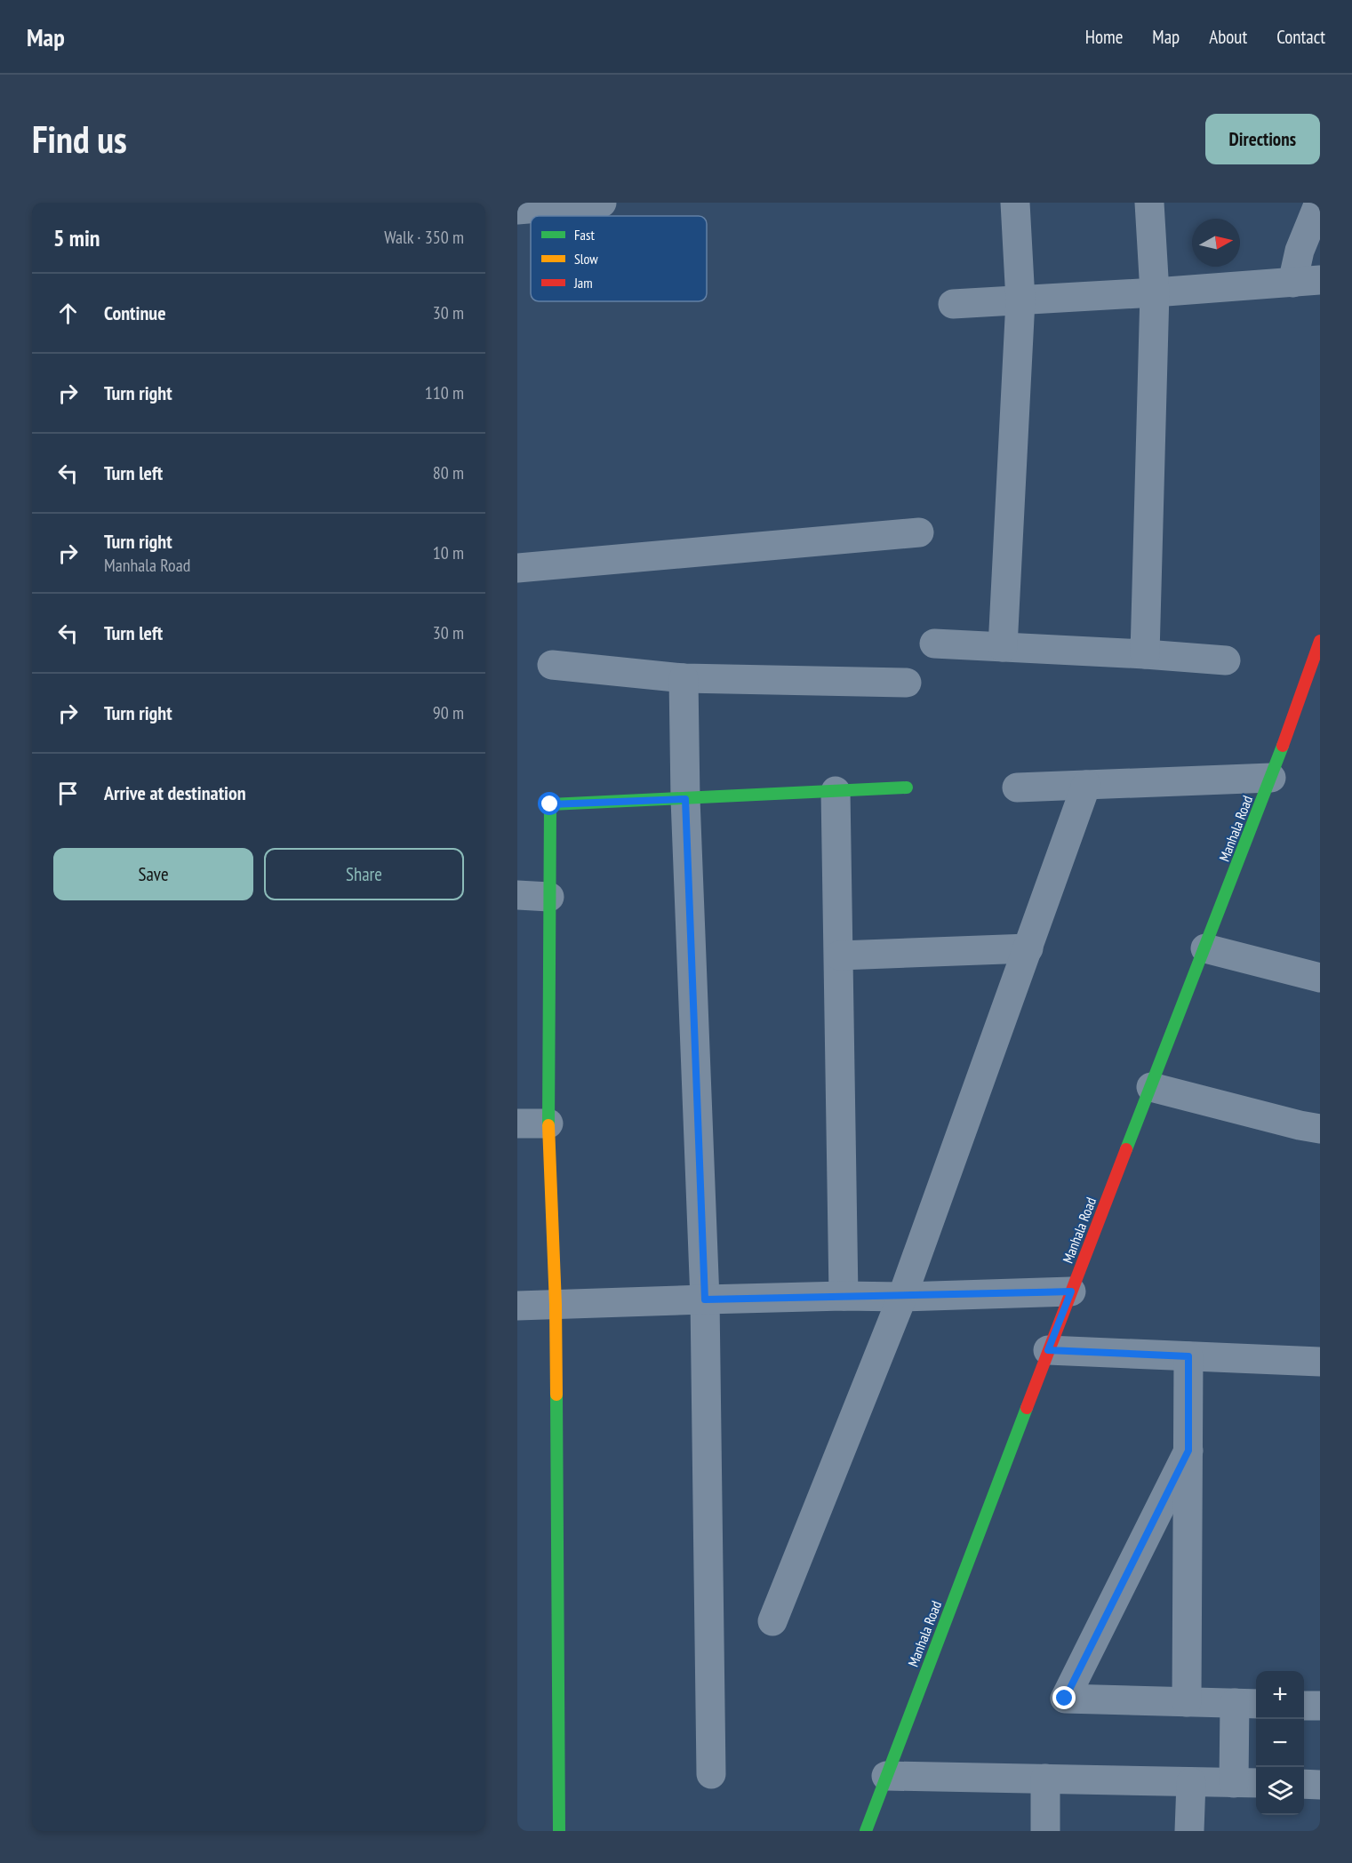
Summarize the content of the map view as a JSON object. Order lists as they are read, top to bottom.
{
  "streets": {
    "street": ["Manhala Road"]
  },
  "legend": ["Fast", "Slow", "Jam"],
  "north": "right",
  "page": {
    "header": "Map",
    "nav": [
      "Home",
      "Map",
      "About",
      "Contact"
    ],
    "buttons": [
      "Directions",
      ["Save", "Share"]
    ],
    "title": "Find us",
    "heading": ["5 min", "Walk · 350 m"],
    "list": [
      ["Continue", "30 m"],
      ["Turn right", "110 m"],
      ["Turn left", "80 m"],
      ["Turn right", "Manhala Road", "10 m"],
      ["Turn left", "30 m"],
      ["Turn right", "90 m"],
      "Arrive at destination"
    ],
    "map_buttons": ["+", "−"]
  }
}
